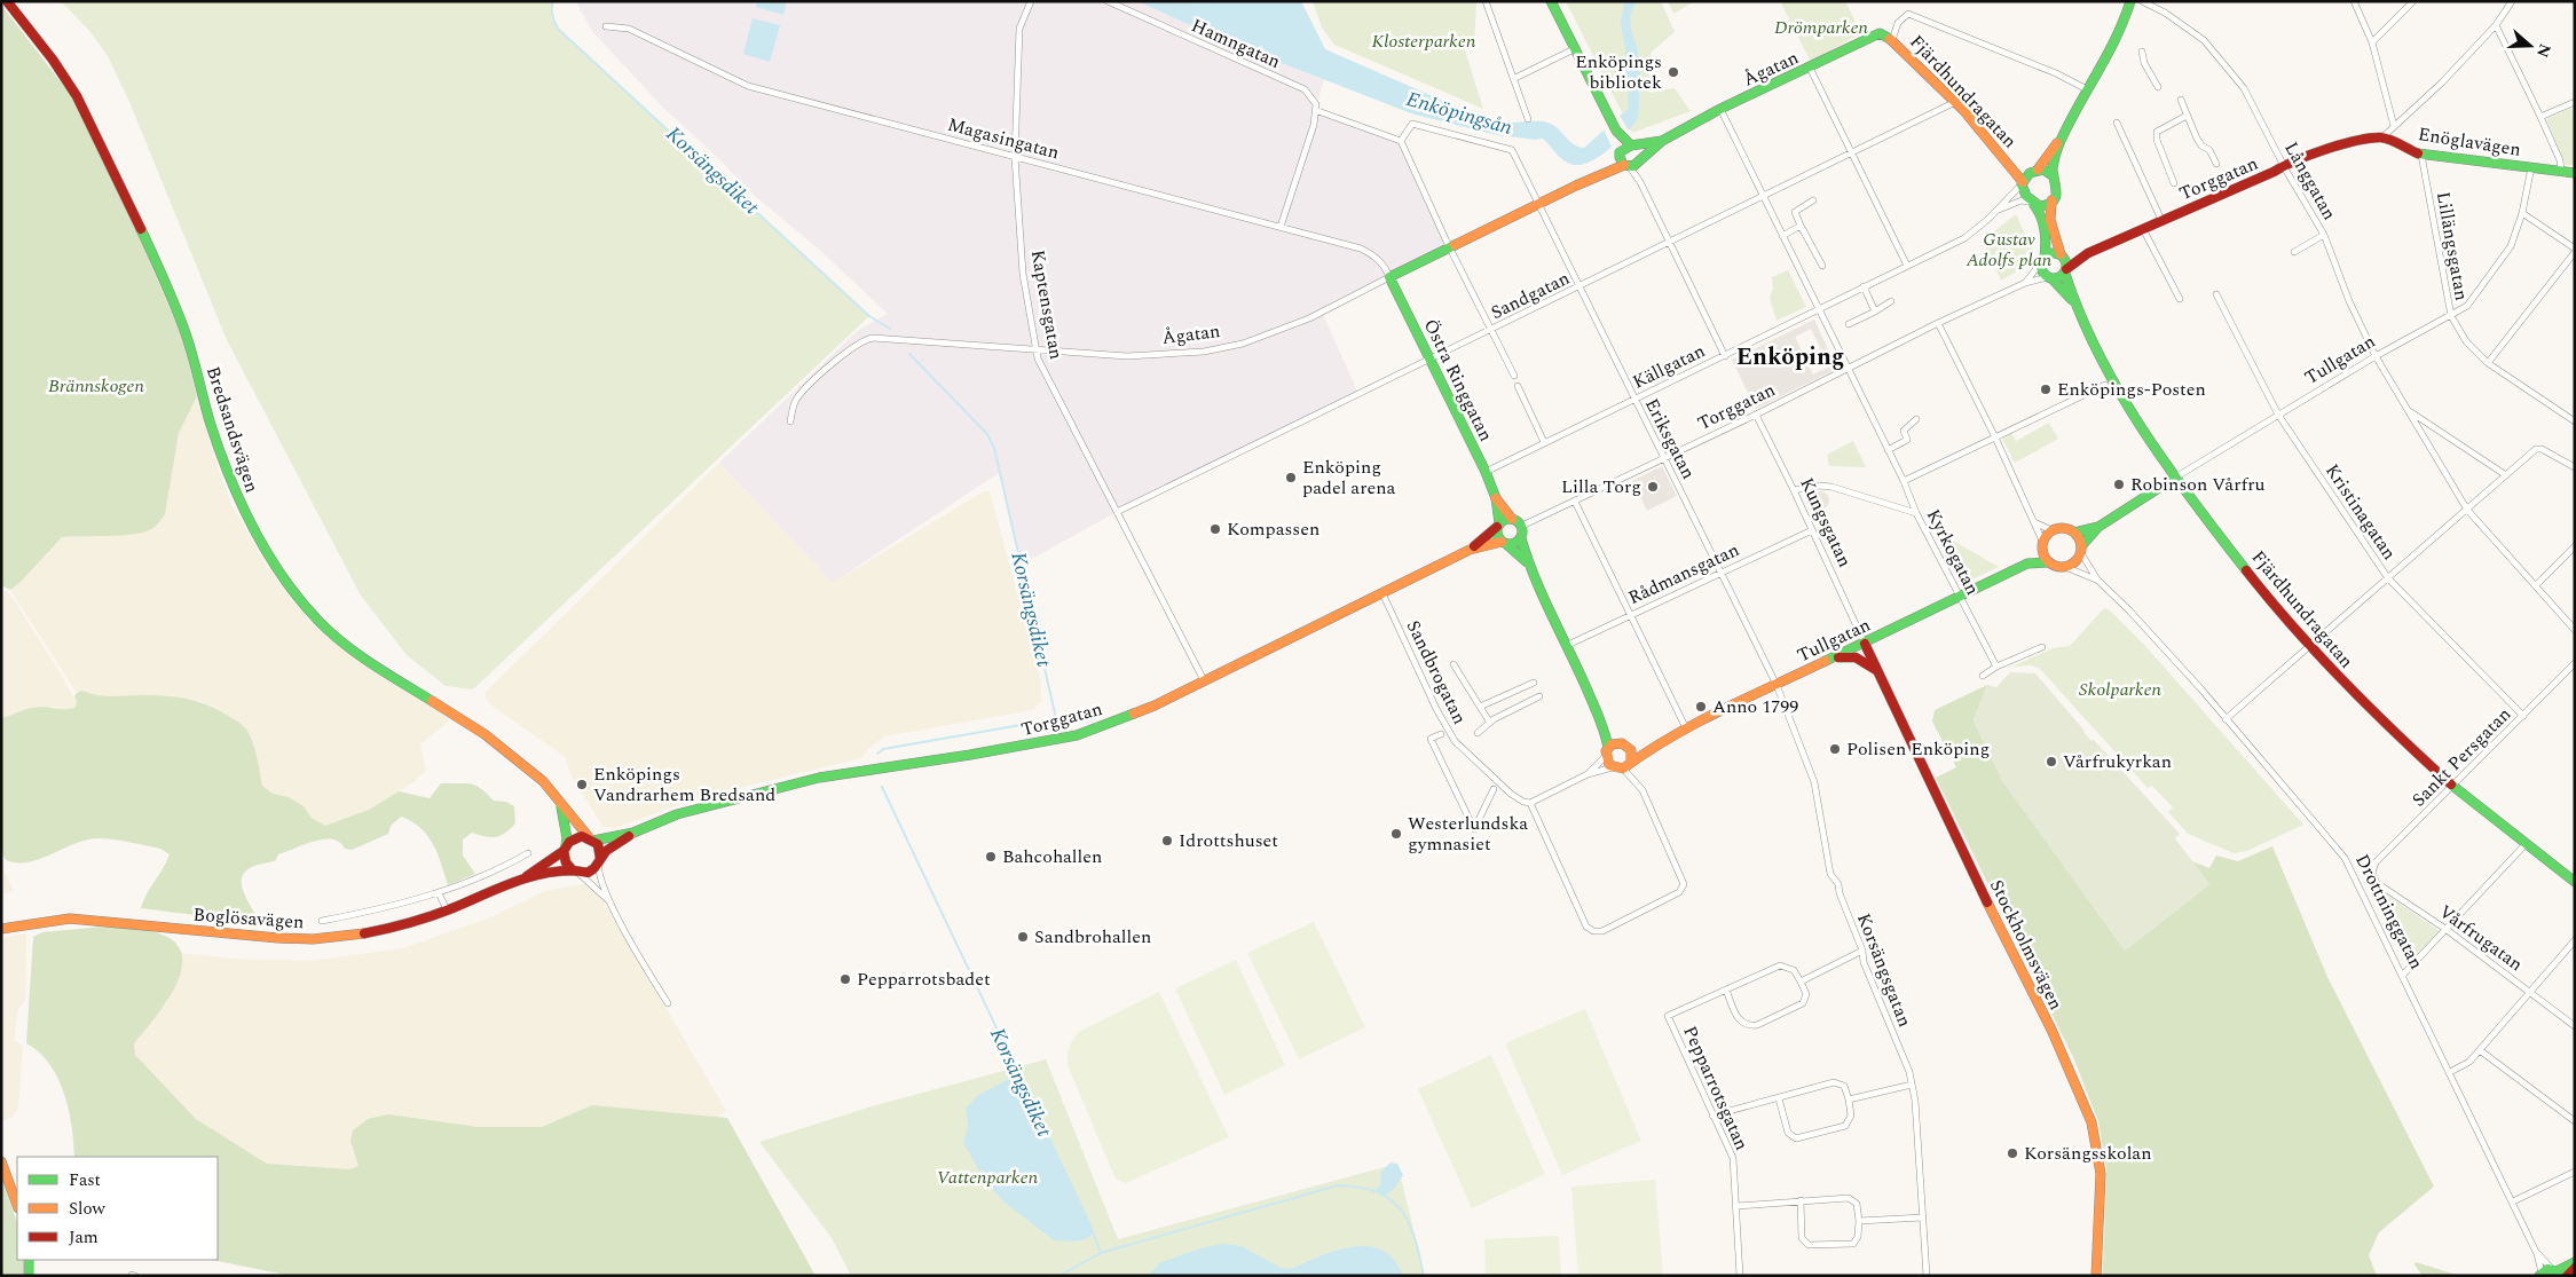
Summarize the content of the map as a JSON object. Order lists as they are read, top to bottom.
{
  "streets": {
    "street": [
      "Hamngatan",
      "Ågatan",
      "Fjärdhundragatan",
      "Magasingatan",
      "Enöglavägen",
      "Torggatan",
      "Långgatan",
      "Lillängsgatan",
      "Sandgatan",
      "Kaptensgatan",
      "Tullgatan",
      "Källgatan",
      "Östra Ringgatan",
      "Bredsandsvägen",
      "Eriksgatan",
      "Kristinagatan",
      "Kungsgatan",
      "Kyrkogatan",
      "Rådmansgatan",
      "Sandbrogatan",
      "Sankt Persgatan",
      "Drottninggatan",
      "Boglösavägen",
      "Vårfrugatan",
      "Stockholmsvägen",
      "Korsängsgatan",
      "Pepparrotsgatan"
    ]
  },
  "crossings": [
    ["Ågatan", "Fjärdhundragatan"],
    ["Ågatan", "Magasingatan"],
    ["Ågatan", "Kaptensgatan"],
    ["Ågatan", "Östra Ringgatan"],
    ["Ågatan", "Eriksgatan"],
    ["Ågatan", "Kyrkogatan"],
    ["Fjärdhundragatan", "Torggatan"],
    ["Fjärdhundragatan", "Sandgatan"],
    ["Fjärdhundragatan", "Tullgatan"],
    ["Fjärdhundragatan", "Källgatan"],
    ["Fjärdhundragatan", "Sankt Persgatan"],
    ["Magasingatan", "Kaptensgatan"],
    ["Magasingatan", "Östra Ringgatan"],
    ["Enöglavägen", "Torggatan"],
    ["Enöglavägen", "Lillängsgatan"],
    ["Enöglavägen", "Tullgatan"],
    ["Torggatan", "Långgatan"],
    ["Torggatan", "Kaptensgatan"],
    ["Torggatan", "Östra Ringgatan"],
    ["Torggatan", "Bredsandsvägen"],
    ["Torggatan", "Eriksgatan"],
    ["Torggatan", "Kungsgatan"],
    ["Torggatan", "Kyrkogatan"],
    ["Torggatan", "Sandbrogatan"],
    ["Torggatan", "Boglösavägen"],
    ["Långgatan", "Tullgatan"],
    ["Lillängsgatan", "Tullgatan"],
    ["Sandgatan", "Kaptensgatan"],
    ["Sandgatan", "Östra Ringgatan"],
    ["Sandgatan", "Eriksgatan"],
    ["Sandgatan", "Kyrkogatan"],
    ["Tullgatan", "Eriksgatan"],
    ["Tullgatan", "Kristinagatan"],
    ["Tullgatan", "Kungsgatan"],
    ["Tullgatan", "Kyrkogatan"],
    ["Tullgatan", "Drottninggatan"],
    ["Tullgatan", "Stockholmsvägen"],
    ["Tullgatan", "Korsängsgatan"],
    ["Källgatan", "Östra Ringgatan"],
    ["Källgatan", "Eriksgatan"],
    ["Källgatan", "Kyrkogatan"],
    ["Bredsandsvägen", "Boglösavägen"],
    ["Eriksgatan", "Rådmansgatan"],
    ["Eriksgatan", "Korsängsgatan"],
    ["Kristinagatan", "Sankt Persgatan"],
    ["Kungsgatan", "Rådmansgatan"],
    ["Kungsgatan", "Stockholmsvägen"],
    ["Sankt Persgatan", "Vårfrugatan"]
  ],
  "districts": ["Enköping"],
  "water": ["Enköpingsån", "Korsängsdiket"],
  "parks": [
    "Drömparken",
    "Klosterparken",
    "Gustav Adolfs plan",
    "Brännskogen",
    "Skolparken",
    "Vattenparken"
  ],
  "places": [
    "Enköpings bibliotek",
    "Enköpings-Posten",
    "Enköping padel arena",
    "Robinson Vårfru",
    "Lilla Torg",
    "Kompassen",
    "Anno 1799",
    "Polisen Enköping",
    "Vårfrukyrkan",
    "Enköpings Vandrarhem Bredsand",
    "Westerlundska gymnasiet",
    "Idrottshuset",
    "Bahcohallen",
    "Sandbrohallen",
    "Pepparrotsbadet",
    "Korsängsskolan"
  ],
  "legend": ["Fast", "Slow", "Jam"],
  "north": "right"
}
